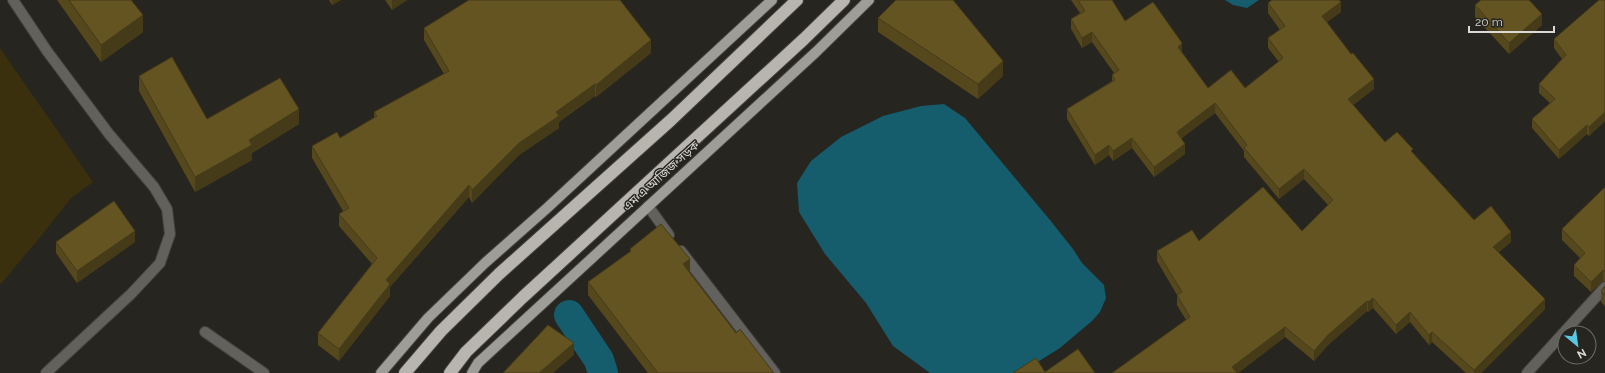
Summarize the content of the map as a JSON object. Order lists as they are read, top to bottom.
{
  "streets": {
    "main road": ["এম এ আজিজ সড়ক"]
  },
  "scale_bar": "20 m",
  "north": "bottom right"
}
